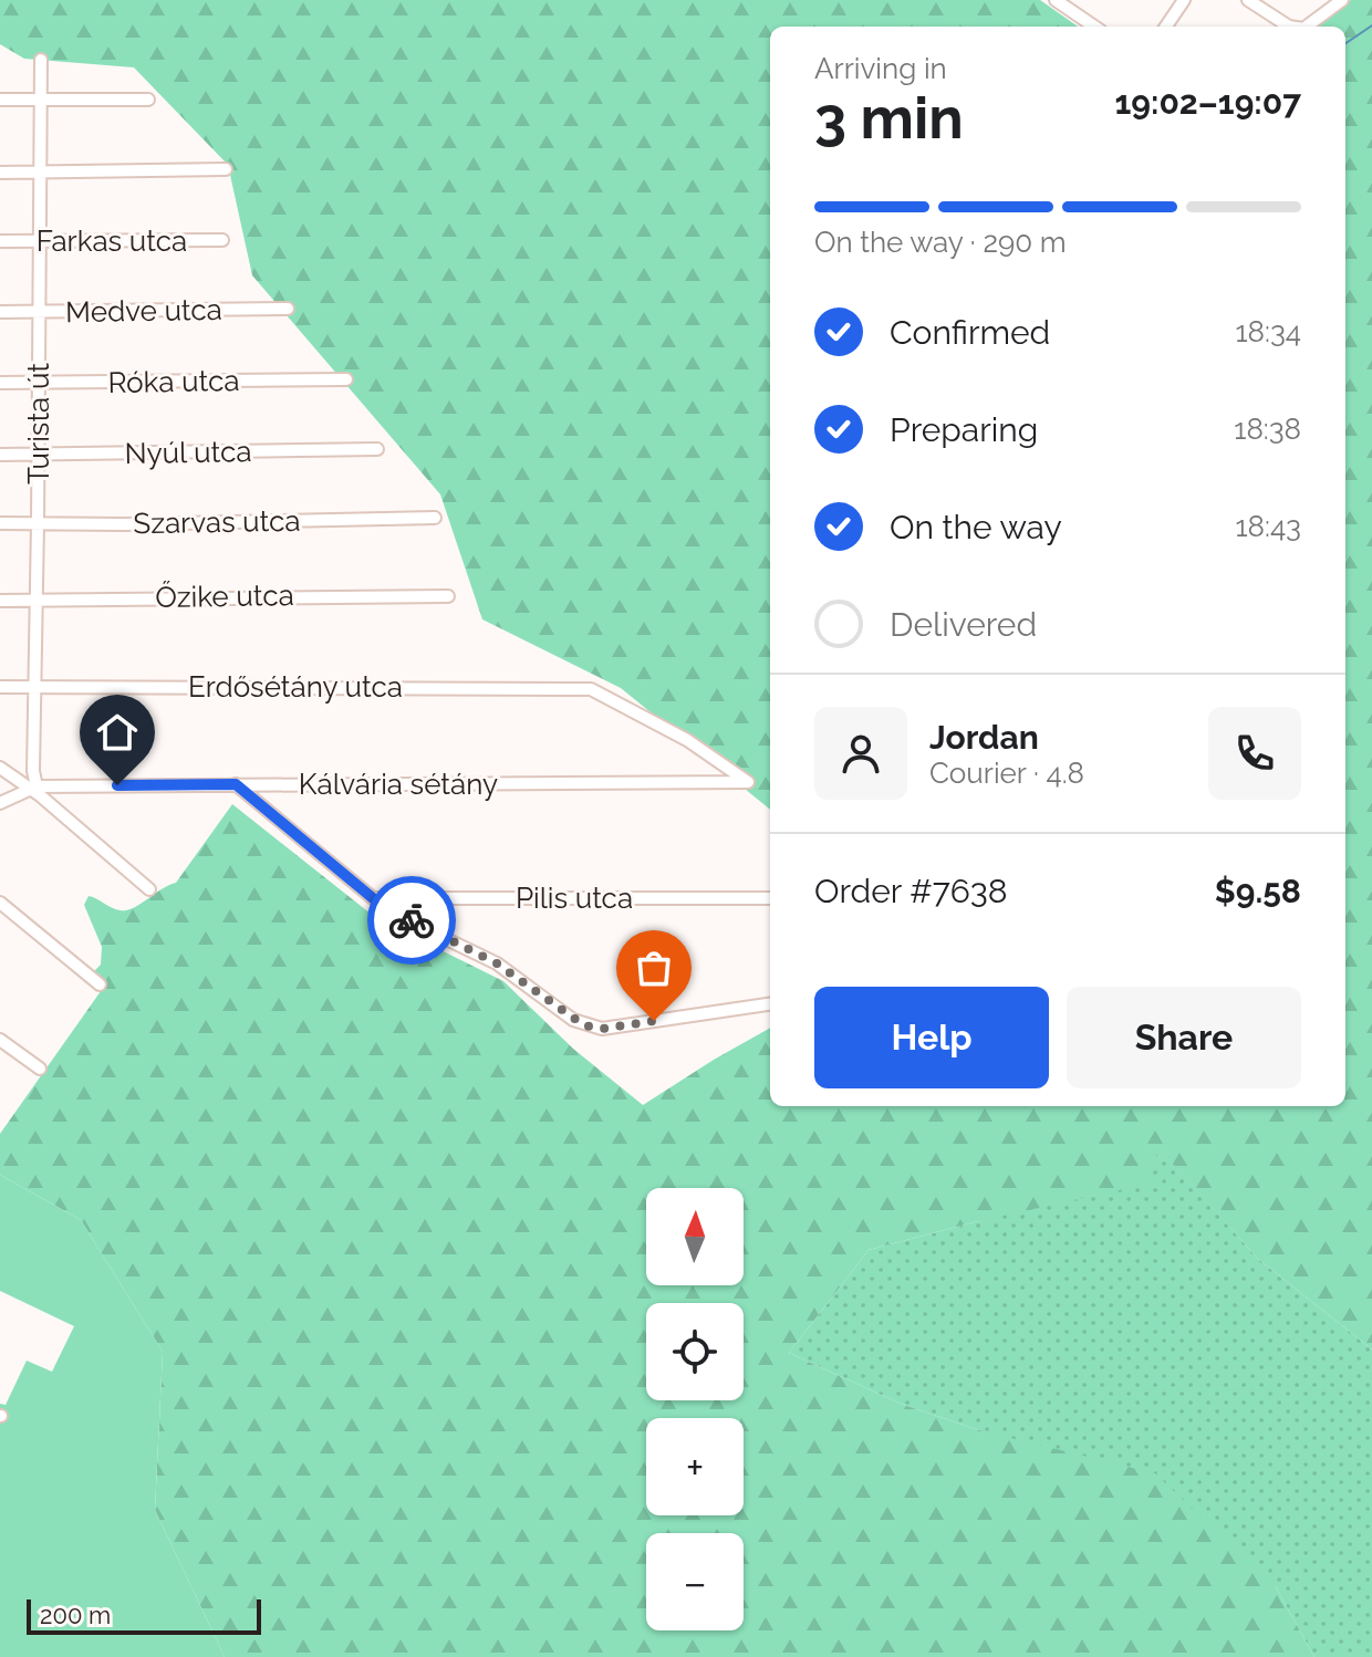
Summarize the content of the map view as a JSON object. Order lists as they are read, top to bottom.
{
  "streets": {
    "street": [
      "Farkas utca",
      "Medve utca",
      "Róka utca",
      "Turista út",
      "Nyúl utca",
      "Szarvas utca",
      "Őzike utca",
      "Erdősétány utca",
      "Kálvária sétány",
      "Pilis utca"
    ]
  },
  "crossings": [
    ["Farkas utca", "Turista út"],
    ["Medve utca", "Turista út"],
    ["Róka utca", "Turista út"],
    ["Turista út", "Nyúl utca"],
    ["Turista út", "Szarvas utca"],
    ["Turista út", "Őzike utca"],
    ["Turista út", "Erdősétány utca"],
    ["Turista út", "Kálvária sétány"],
    ["Erdősétány utca", "Kálvária sétány"]
  ],
  "scale_bar": "200 m",
  "north": "top",
  "page": {
    "heading": ["3 min", "Arriving in", "19:02–19:07"],
    "panel": [
      "Jordan",
      "Courier · 4.8",
      "Order #7638",
      "$9.58"
    ],
    "bar": "On the way · 290 m",
    "list": [
      ["Confirmed", "18:34"],
      ["Preparing", "18:38"],
      ["On the way", "18:43"],
      "Delivered"
    ],
    "buttons": ["Help", "Share"],
    "map_buttons": ["+", "−"],
    "scale": "200 m"
  }
}
